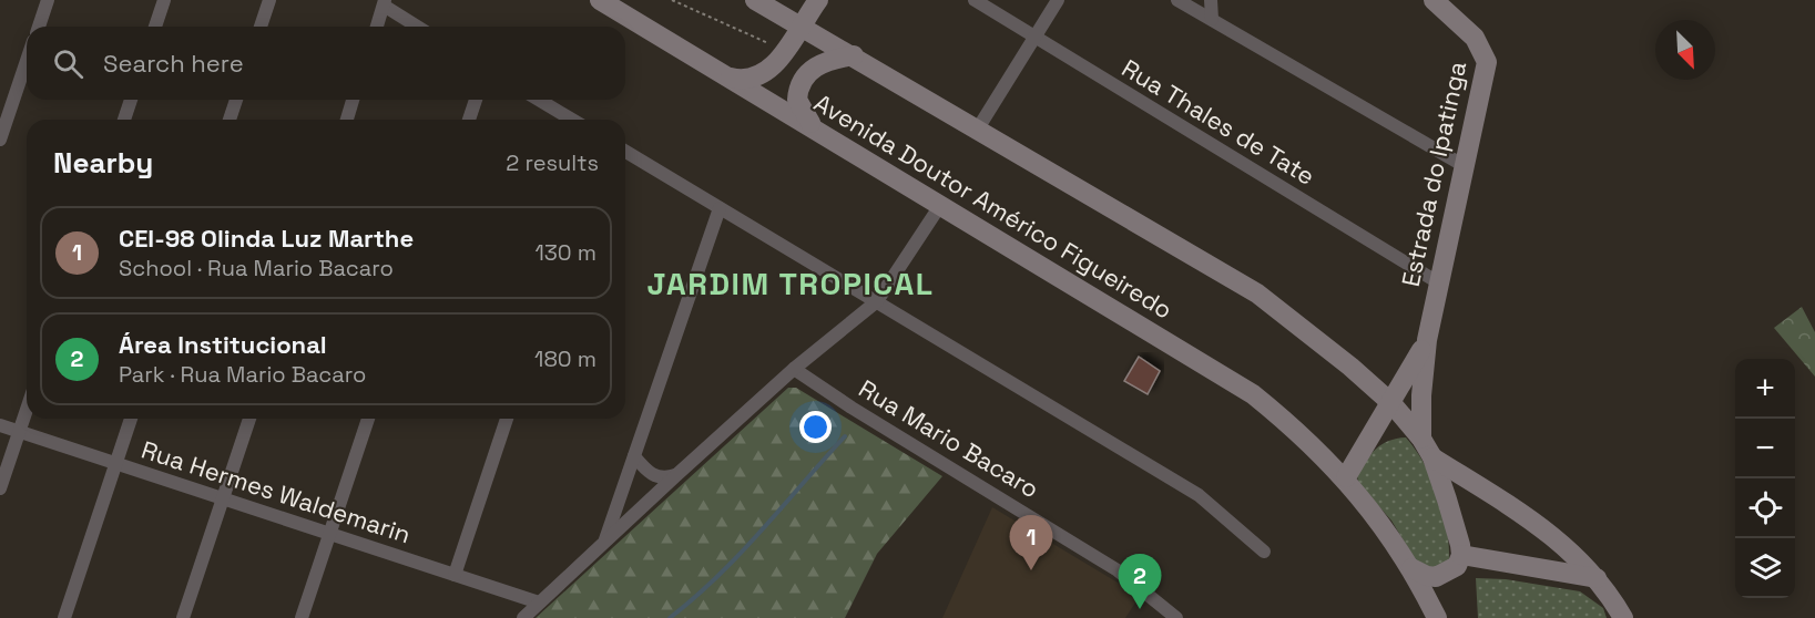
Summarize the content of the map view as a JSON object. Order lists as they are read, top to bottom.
{
  "streets": {
    "main road": ["Estrada do Ipatinga", "Avenida Doutor Américo Figueiredo"],
    "street": ["Rua Thales de Tate", "Rua Mario Bacaro", "Rua Hermes Waldemarin"]
  },
  "crossings": [
    ["Rua Thales de Tate", "Estrada do Ipatinga"]
  ],
  "districts": ["JARDIM TROPICAL"],
  "north": "bottom right",
  "page": {
    "search": "Search here",
    "heading": ["Nearby", "2 results"],
    "list": [
      {
        "mark": "1",
        "name": "CEI-98 Olinda Luz Marthe",
        "note": "School · Rua Mario Bacaro",
        "value": "130 m"
      },
      {
        "mark": "2",
        "name": "Área Institucional",
        "note": "Park · Rua Mario Bacaro",
        "value": "180 m"
      }
    ],
    "map_buttons": ["+", "−"],
    "pins": ["1", "2"]
  }
}
